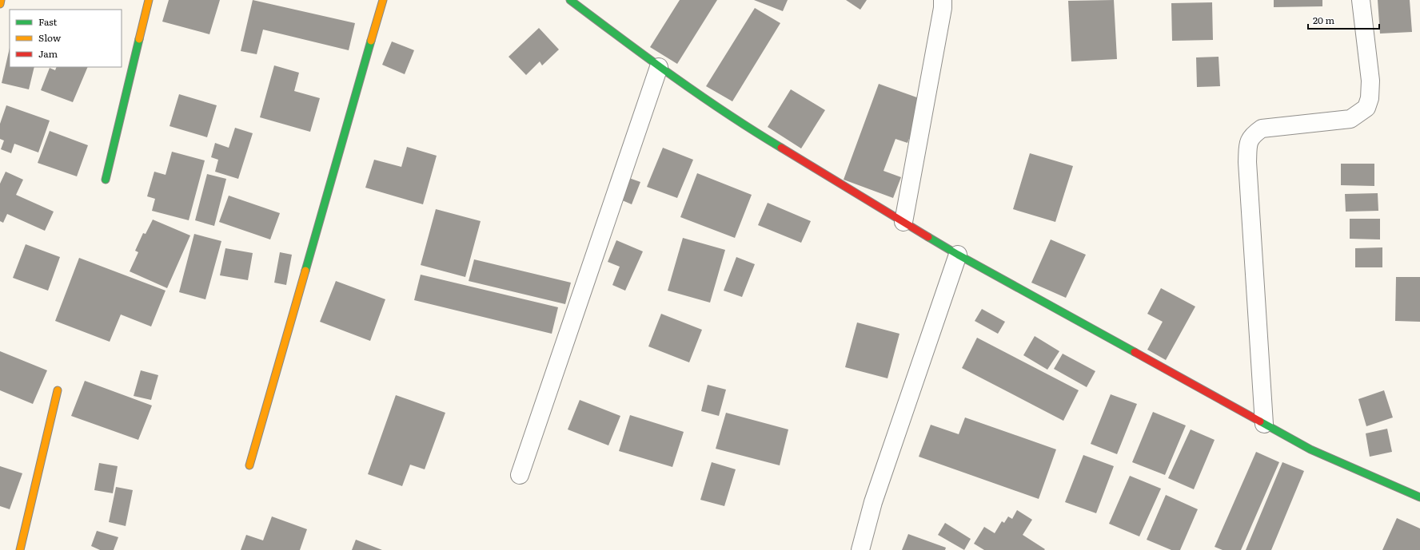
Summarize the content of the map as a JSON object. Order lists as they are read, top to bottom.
{
  "legend": ["Fast", "Slow", "Jam"],
  "scale_bar": "20 m"
}
